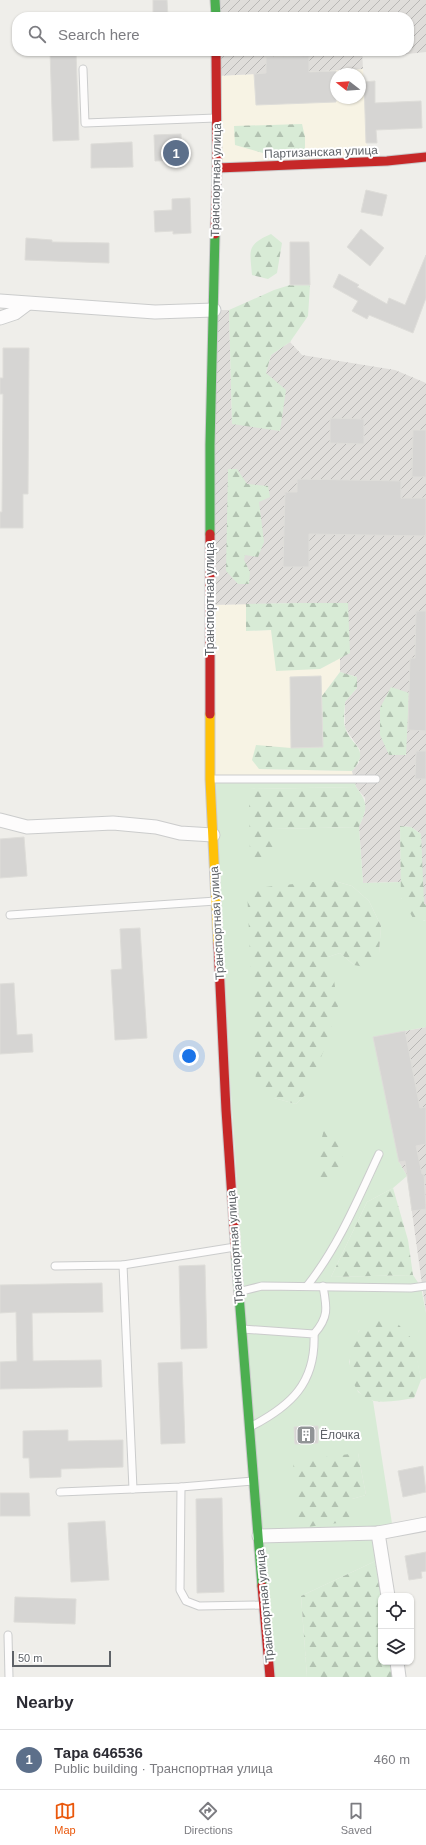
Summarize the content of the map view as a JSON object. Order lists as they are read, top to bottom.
{
  "streets": {
    "main road": ["Партизанская улица", "Транспортная улица"]
  },
  "crossings": [
    ["Партизанская улица", "Транспортная улица"]
  ],
  "places": {
    "building": ["Ёлочка"]
  },
  "scale_bar": "50 m",
  "north": "left",
  "page": {
    "search": "Search here",
    "pins": "1",
    "scale": "50 m",
    "heading": "Nearby",
    "list": [
      {
        "mark": "1",
        "name": "Тара 646536",
        "note": "Public building · Транспортная улица",
        "value": "460 m"
      }
    ],
    "nav": ["Map", "Directions", "Saved"]
  }
}
